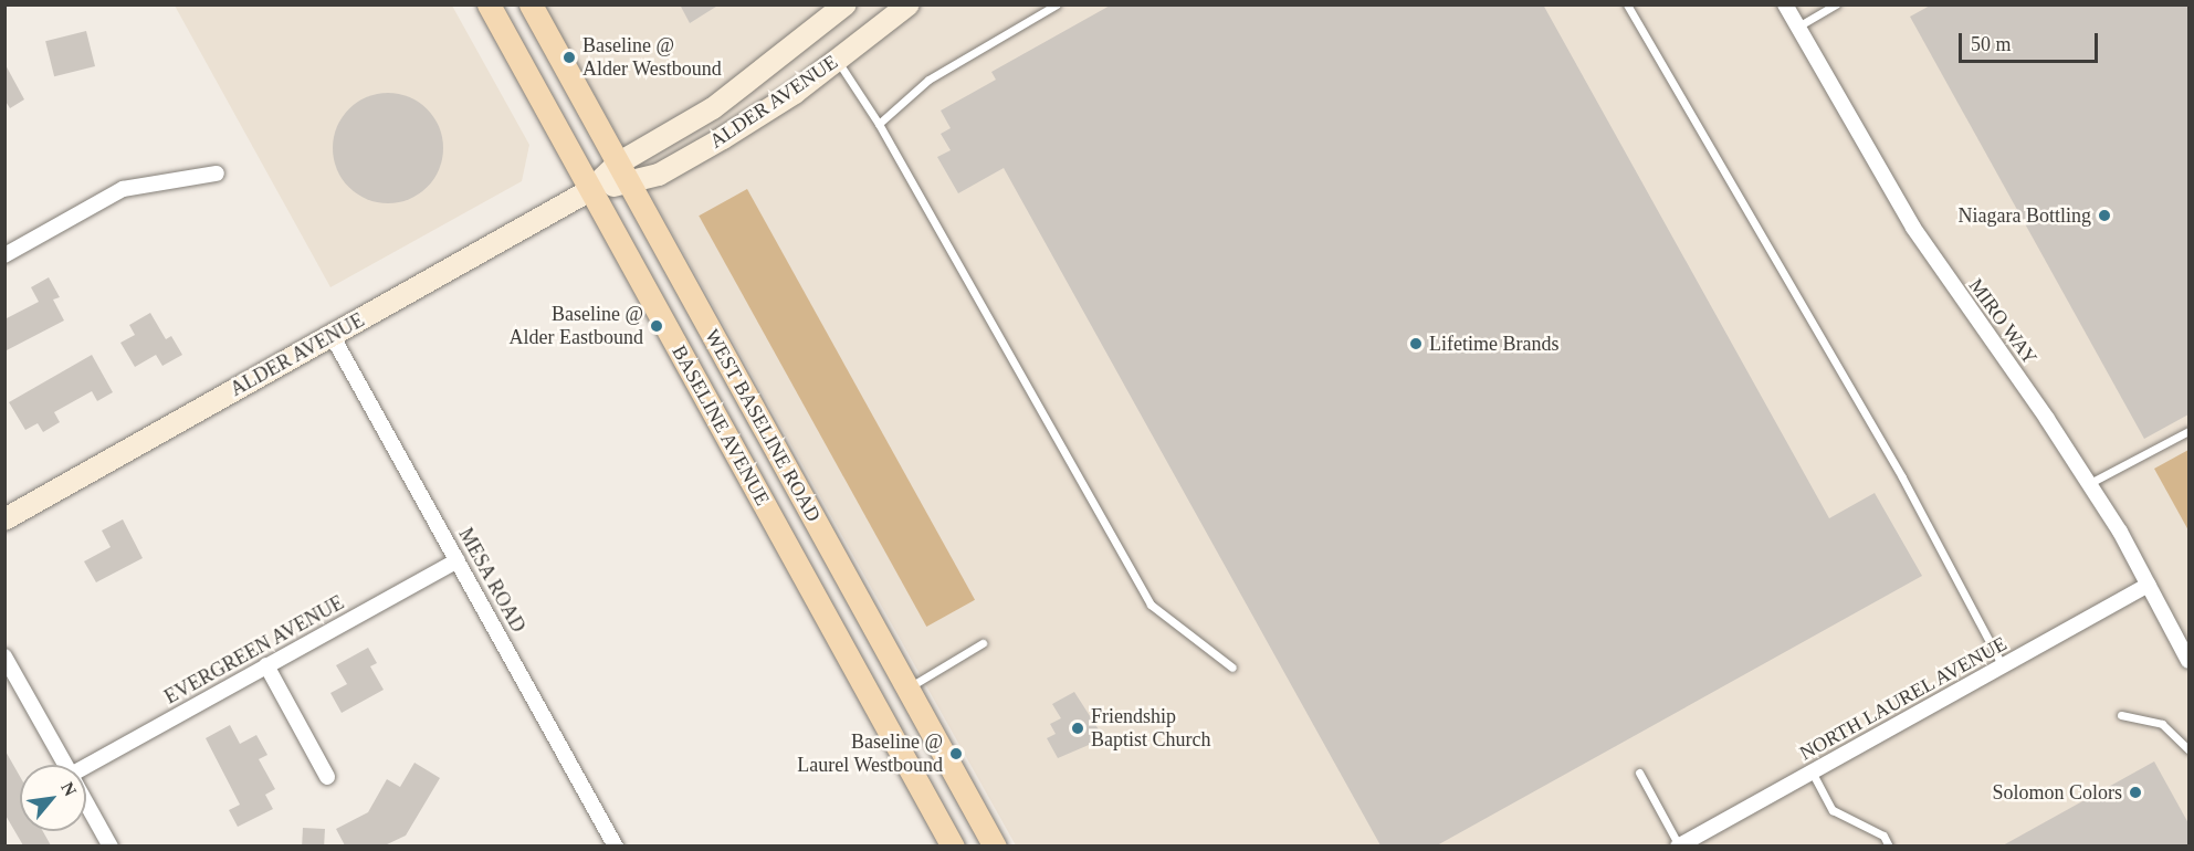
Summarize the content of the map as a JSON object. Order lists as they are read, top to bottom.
{
  "streets": {
    "main road": ["ALDER AVENUE", "BASELINE AVENUE", "WEST BASELINE ROAD"],
    "street": [
      "MIRO WAY",
      "MESA ROAD",
      "EVERGREEN AVENUE",
      "NORTH LAUREL AVENUE"
    ]
  },
  "crossings": [
    ["ALDER AVENUE", "BASELINE AVENUE"],
    ["ALDER AVENUE", "WEST BASELINE ROAD"],
    ["ALDER AVENUE", "MESA ROAD"],
    ["MIRO WAY", "NORTH LAUREL AVENUE"],
    ["MESA ROAD", "EVERGREEN AVENUE"]
  ],
  "places": [
    "Baseline @ Alder Westbound",
    "Niagara Bottling",
    "Baseline @ Alder Eastbound",
    "Lifetime Brands",
    "Friendship Baptist Church",
    "Baseline @ Laurel Westbound",
    "Solomon Colors"
  ],
  "scale_bar": "50 m",
  "north": "top right"
}
